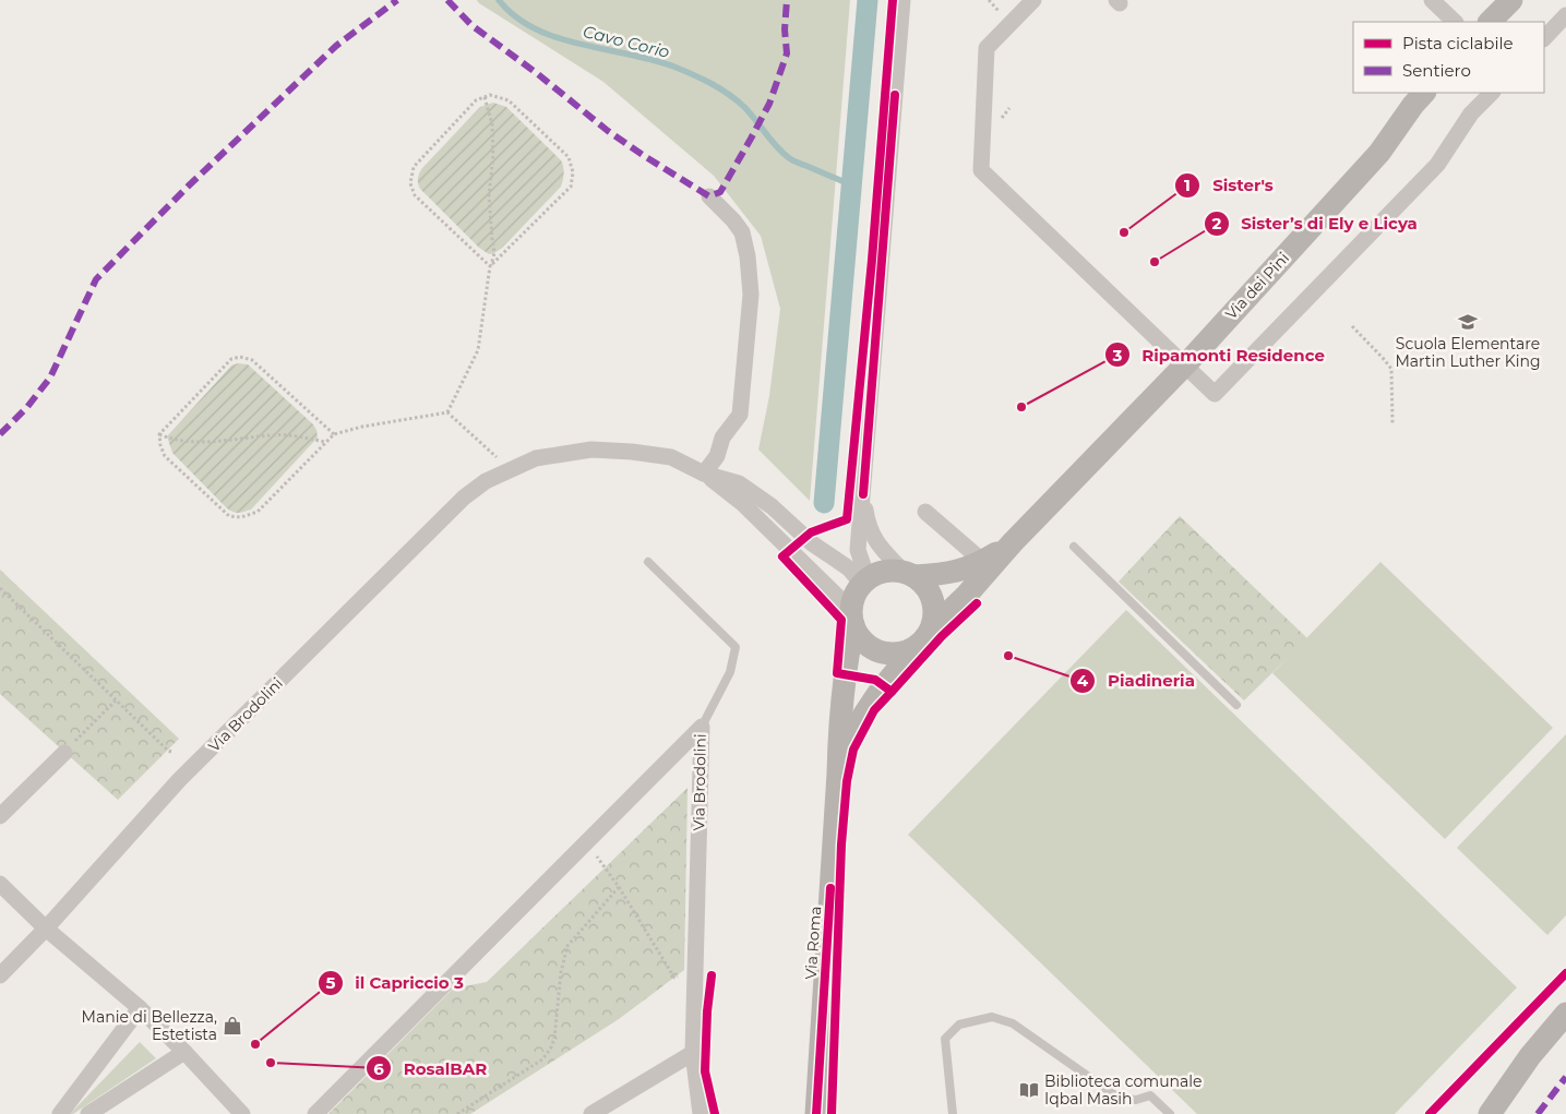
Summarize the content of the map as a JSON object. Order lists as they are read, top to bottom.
{
  "streets": {
    "street": ["Via dei Pini", "Via Brodolini", "Via Roma"]
  },
  "crossings": [
    ["Via dei Pini", "Via Brodolini"],
    ["Via dei Pini", "Via Roma"],
    ["Via Brodolini", "Via Roma"]
  ],
  "water": ["Cavo Corio"],
  "places": {
    "other": [
      "Sister's",
      "Sister’s di Ely e Licya",
      "Ripamonti Residence",
      "Piadineria",
      "il Capriccio 3",
      "RosalBAR"
    ],
    "school or university": ["Scuola Elementare Martin Luther King"],
    "shop": ["Manie di Bellezza, Estetista"],
    "library": ["Biblioteca comunale Iqbal Masih"]
  },
  "legend": ["Pista ciclabile", "Sentiero"]
}
